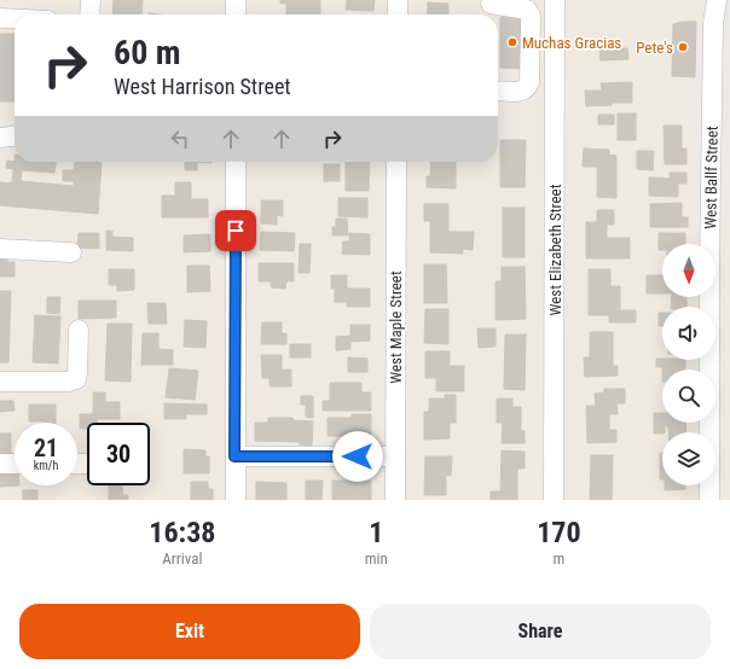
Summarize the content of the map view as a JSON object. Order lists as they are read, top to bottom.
{
  "streets": {
    "street": ["West Ballf Street", "West Elizabeth Street", "West Maple Street"]
  },
  "places": ["Muchas Gracias", "Pete's"],
  "north": "bottom",
  "page": {
    "turn": ["60 m", "West Harrison Street"],
    "speed": "21 km/h",
    "limit": "30",
    "eta": [
      "16:38",
      "Arrival",
      "1",
      "min",
      "170",
      "m"
    ],
    "buttons": ["Exit", "Share"]
  }
}
